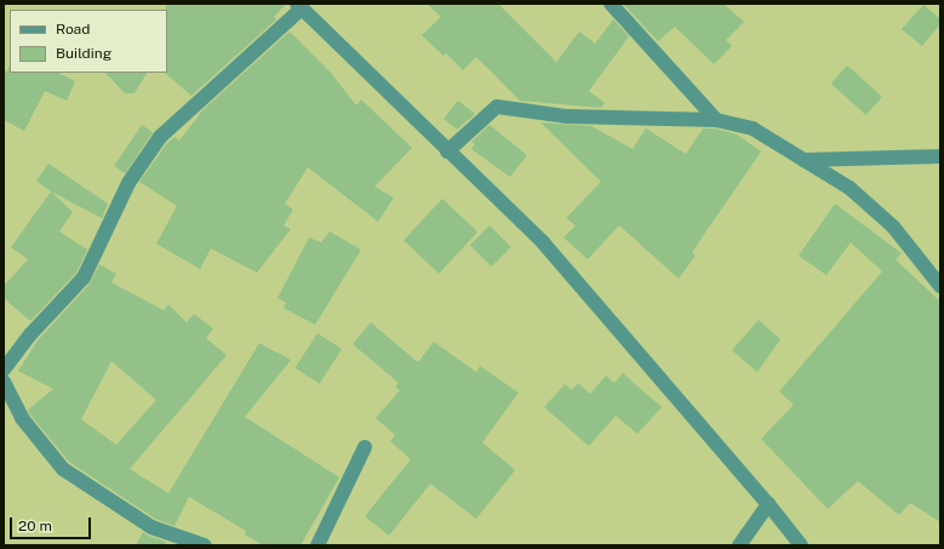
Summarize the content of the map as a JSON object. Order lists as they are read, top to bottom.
{
  "legend": ["Road", "Building"],
  "scale_bar": "20 m"
}
